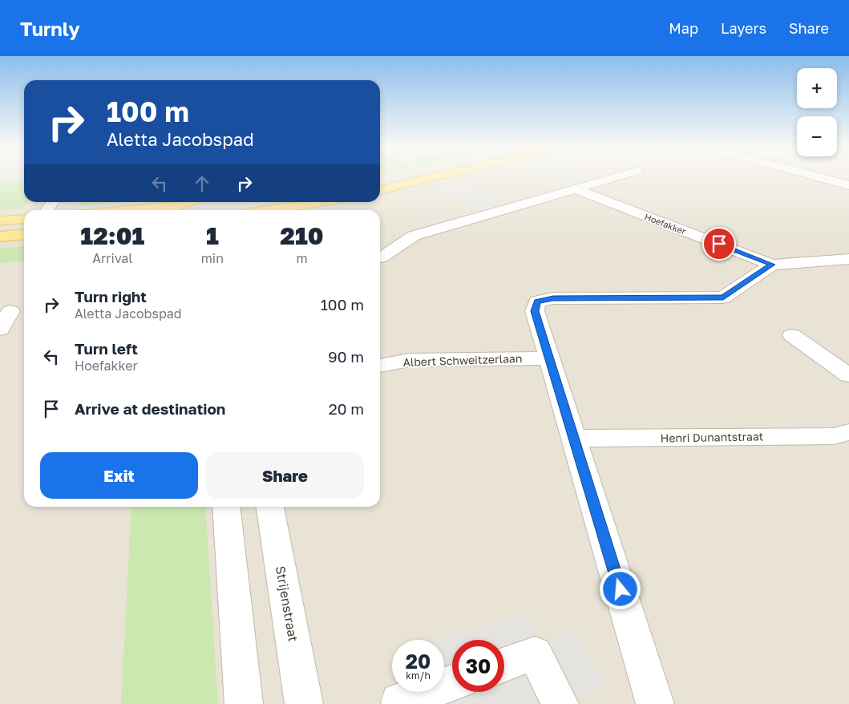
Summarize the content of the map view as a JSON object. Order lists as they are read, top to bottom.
{
  "streets": {
    "street": [
      "Hoefakker",
      "Albert Schweitzerlaan",
      "Henri Dunantstraat",
      "Strijenstraat"
    ]
  },
  "page": {
    "header": "Turnly",
    "nav": ["Map", "Layers", "Share"],
    "map_buttons": ["+", "−"],
    "turn": ["100 m", "Aletta Jacobspad"],
    "eta": [
      "12:01",
      "Arrival",
      "1",
      "min",
      "210",
      "m"
    ],
    "list": [
      {
        "name": "Turn right",
        "note": "Aletta Jacobspad",
        "value": "100 m"
      },
      {
        "name": "Turn left",
        "note": "Hoefakker",
        "value": "90 m"
      },
      {
        "name": "Arrive at destination",
        "value": "20 m"
      }
    ],
    "buttons": ["Exit", "Share"],
    "speed": "20 km/h",
    "limit": "30"
  }
}
